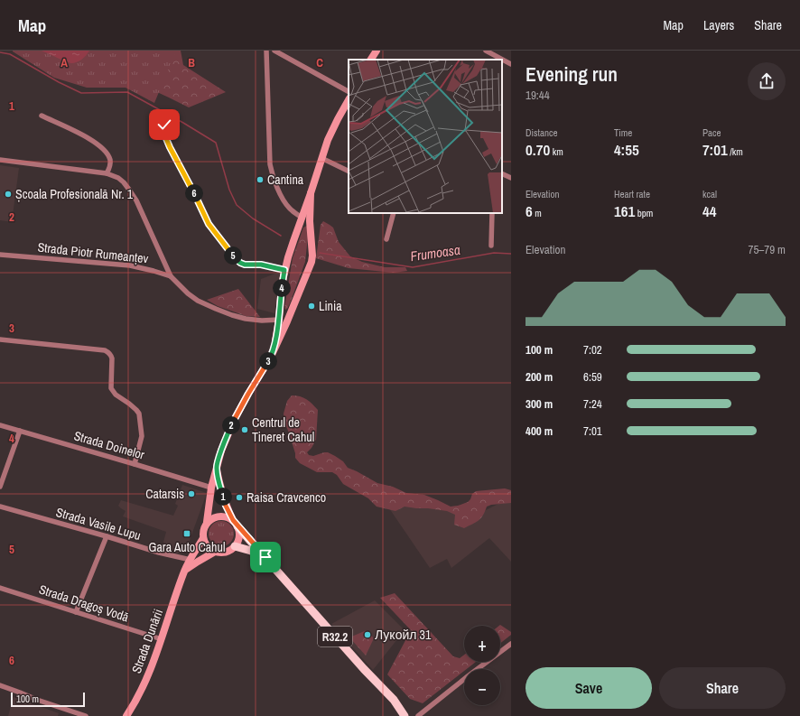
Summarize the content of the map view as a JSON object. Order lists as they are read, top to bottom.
{
  "streets": {
    "main road": ["R32.2", "Strada Dunării"],
    "street": [
      "Strada Piotr Rumeanțev",
      "Strada Doinelor",
      "Strada Vasile Lupu",
      "Strada Dragoș Vodă"
    ]
  },
  "crossings": [
    ["Strada Vasile Lupu", "Strada Dunării"],
    ["Strada Dragoș Vodă", "Strada Dunării"],
    ["R32.2", "Strada Dunării"]
  ],
  "water": ["Frumoasa"],
  "places": {
    "other": [
      "Cantina",
      "Școala Profesională Nr. 1",
      "Linia",
      "Centrul de Tineret Cahul",
      "Catarsis",
      "Raisa Cravcenco",
      "Лукойл 31"
    ],
    "transit": ["Gara Auto Cahul"]
  },
  "scale_bar": "100 m",
  "page": {
    "header": "Map",
    "nav": ["Map", "Layers", "Share"],
    "heading": ["Evening run", "19:44"],
    "stats": [
      ["Distance", "0.70 km"],
      ["Time", "4:55"],
      ["Pace", "7:01 /km"],
      ["Elevation", "6 m"],
      ["Heart rate", "161 bpm"],
      ["kcal", "44"]
    ],
    "pins": [
      "6",
      "5",
      "4",
      "3",
      "2",
      "1"
    ],
    "chart": ["Elevation", "75–79 m"],
    "list": [
      {
        "name": "100 m",
        "note": "7:02"
      },
      {
        "name": "200 m",
        "note": "6:59"
      },
      {
        "name": "300 m",
        "note": "7:24"
      },
      {
        "name": "400 m",
        "note": "7:01"
      }
    ],
    "map_buttons": ["+", "−"],
    "buttons": ["Save", "Share"],
    "scale": "100 m"
  },
  "grid": {
    "columns": ["A", "B", "C"],
    "rows": [
      "1",
      "2",
      "3",
      "4",
      "5",
      "6"
    ]
  }
}
